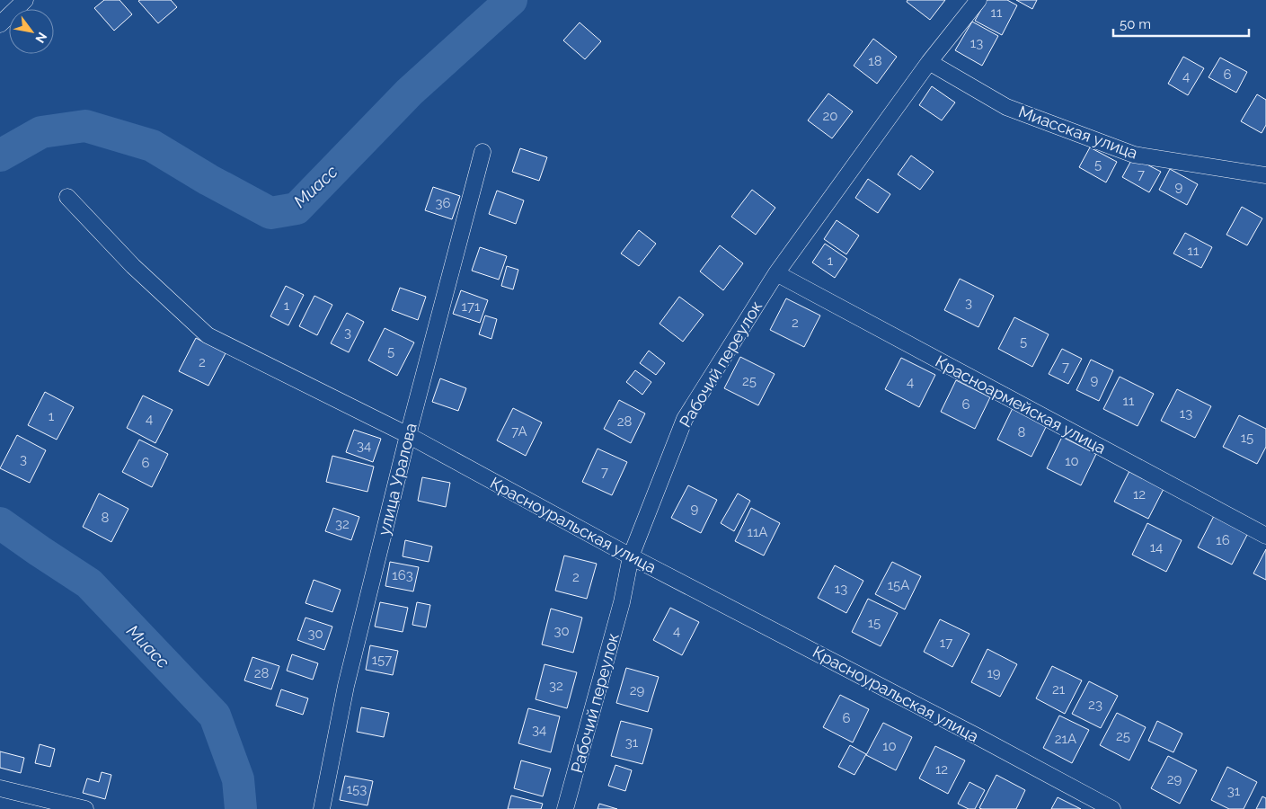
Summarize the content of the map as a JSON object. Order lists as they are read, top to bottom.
{
  "streets": {
    "street": [
      "Миасская улица",
      "Рабочий переулок",
      "Красноармейская улица",
      "улица Уралова",
      "Красноуральская улица"
    ]
  },
  "crossings": [
    ["Миасская улица", "Рабочий переулок"],
    ["Рабочий переулок", "Красноармейская улица"],
    ["Рабочий переулок", "Красноуральская улица"],
    ["улица Уралова", "Красноуральская улица"]
  ],
  "water": ["Миасс"],
  "house_numbers": [
    "11",
    "13",
    "18",
    "6",
    "4",
    "20",
    "5",
    "7",
    "9",
    "36",
    "11",
    "1",
    "3",
    "1",
    "171",
    "2",
    "3",
    "5",
    "5",
    "2",
    "7",
    "9",
    "25",
    "4",
    "11",
    "6",
    "13",
    "1",
    "4",
    "28",
    "7А",
    "8",
    "15",
    "34",
    "3",
    "10",
    "6",
    "7",
    "12",
    "9",
    "8",
    "32",
    "11А",
    "16",
    "14",
    "163",
    "2",
    "15А",
    "13",
    "15",
    "30",
    "4",
    "30",
    "17",
    "157",
    "28",
    "19",
    "32",
    "21",
    "29",
    "23",
    "6",
    "34",
    "25",
    "21А",
    "31",
    "10",
    "12",
    "29",
    "153",
    "31"
  ],
  "scale_bar": "50 m",
  "north": "bottom right"
}
